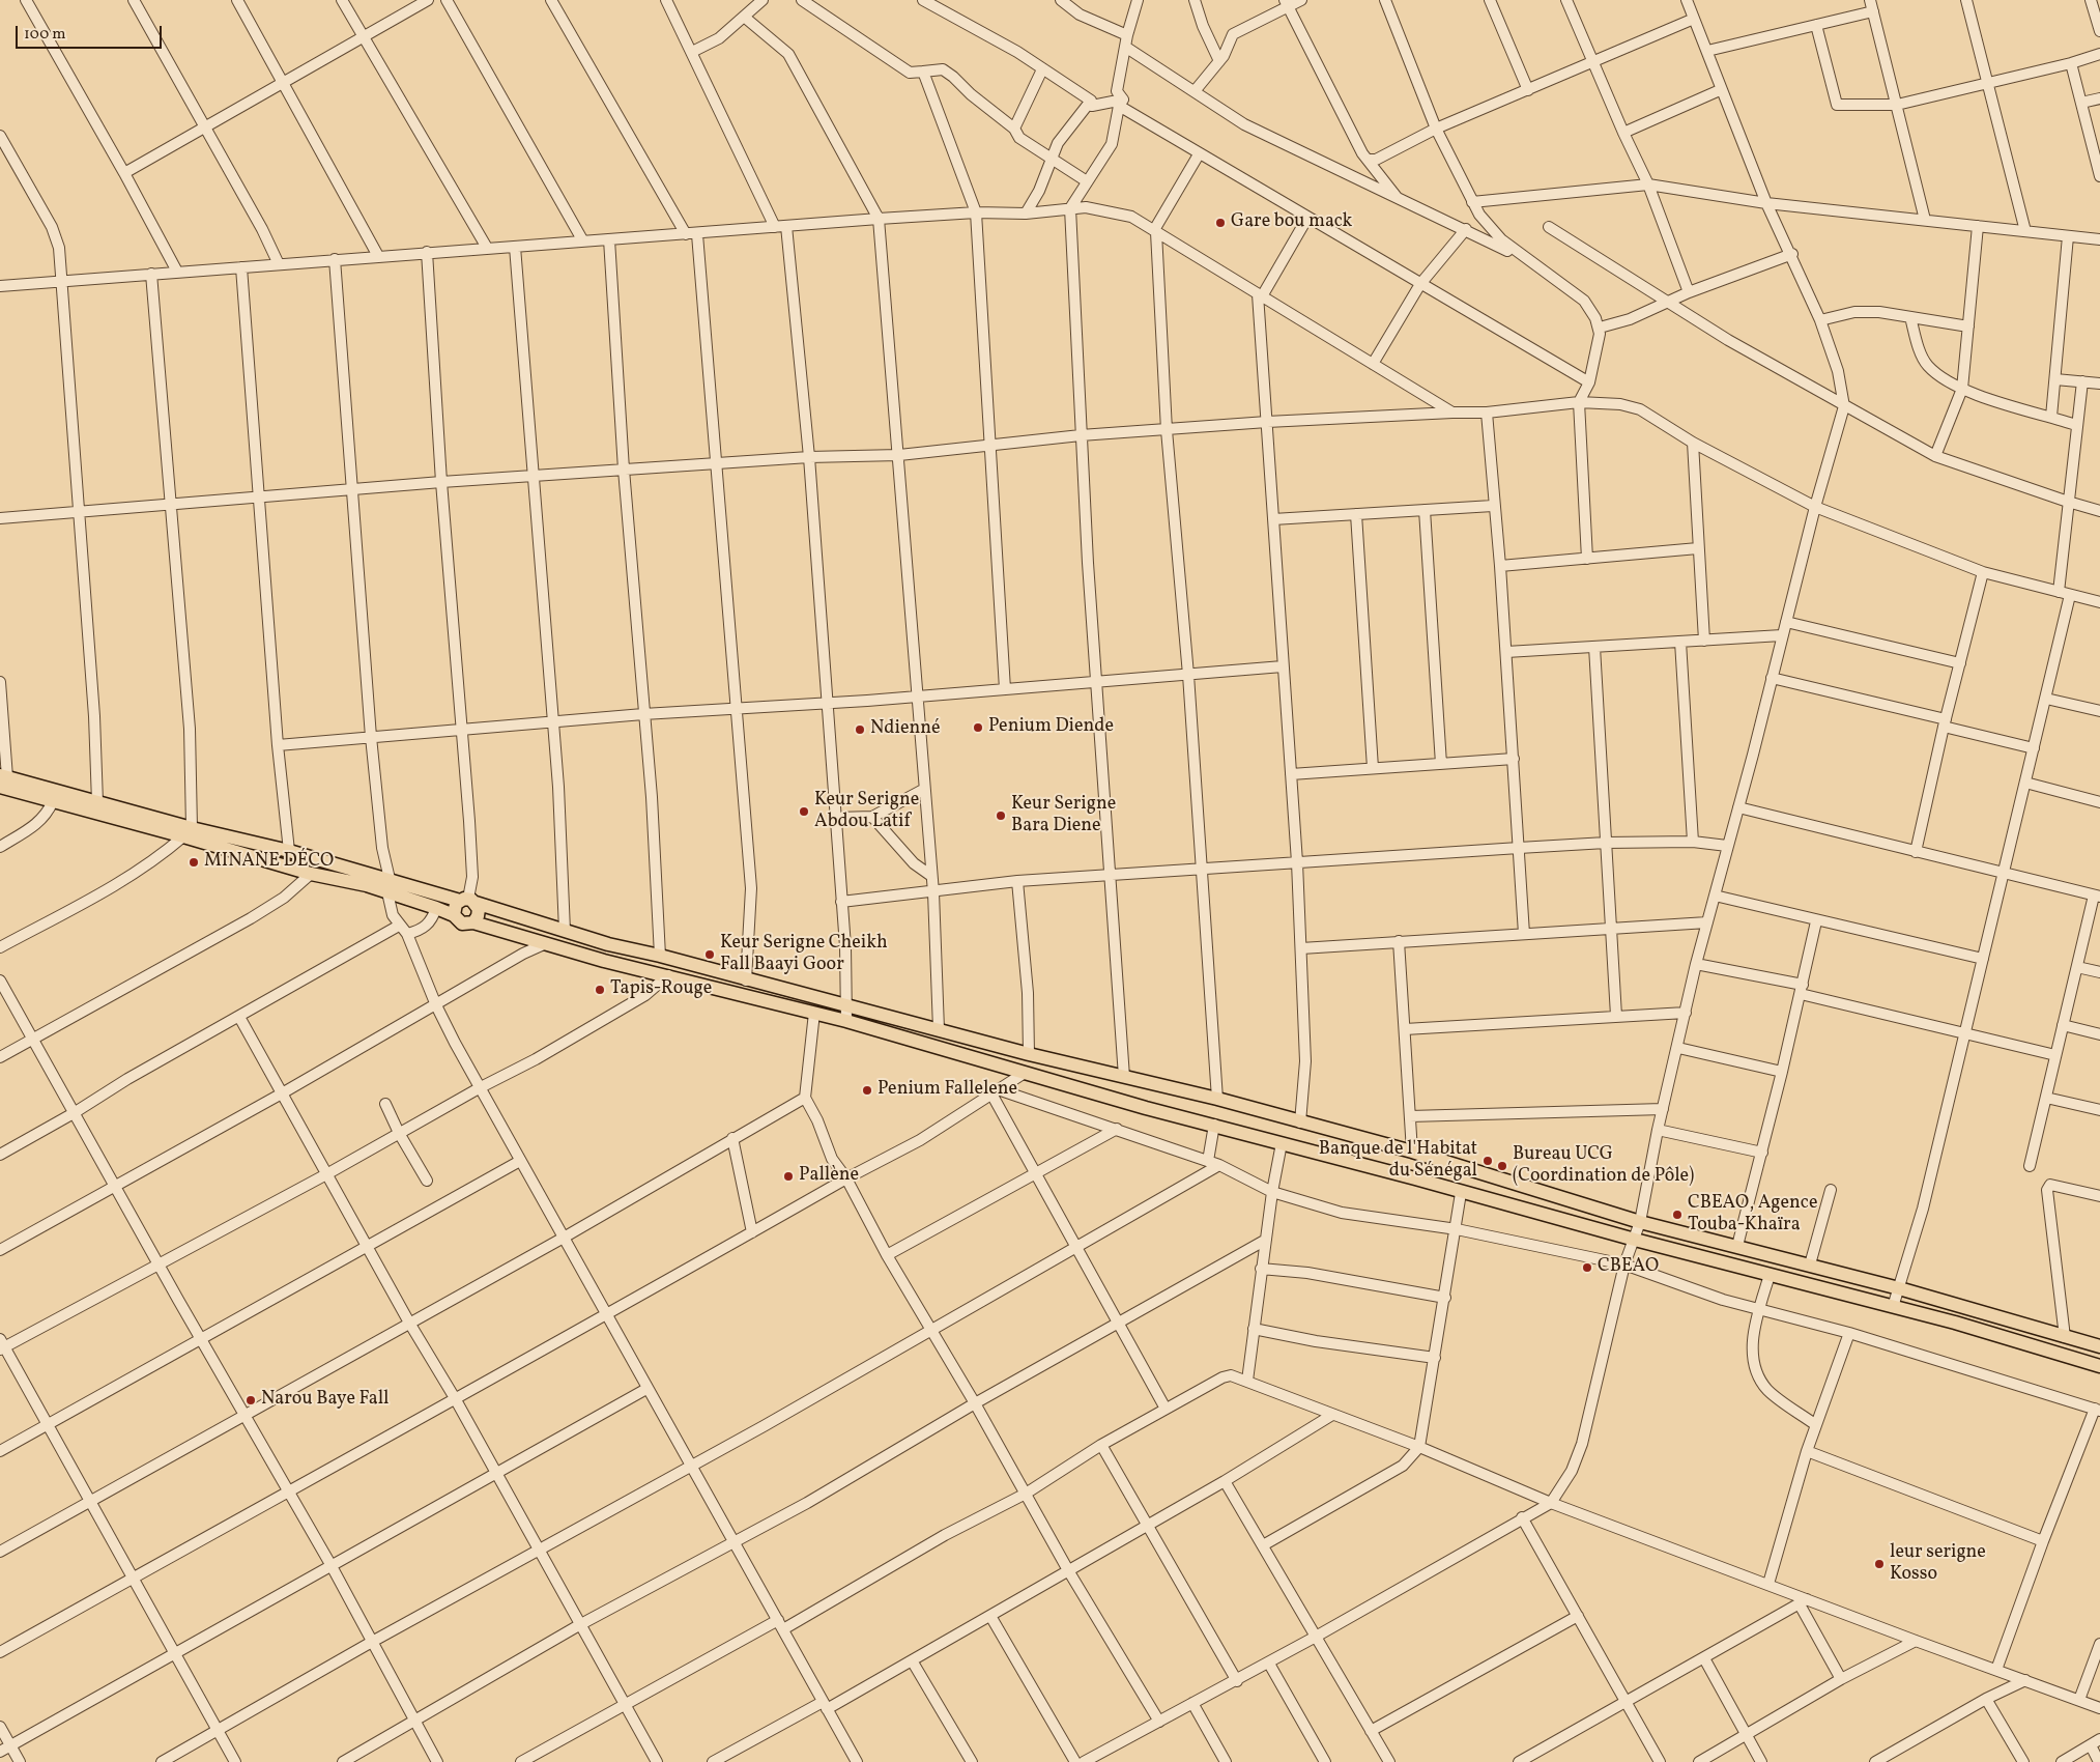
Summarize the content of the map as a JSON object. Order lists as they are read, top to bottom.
{
  "places": [
    "Gare bou mack",
    "Penium Diende",
    "Ndienné",
    "Keur Serigne Abdou Latif",
    "Keur Serigne Bara Diene",
    "MINANE DÉCO",
    "Keur Serigne Cheikh Fall Baayi Goor",
    "Tapis-Rouge",
    "Penium Fallelene",
    "Banque de l'Habitat du Sénégal",
    "Bureau UCG (Coordination de Pôle)",
    "Pallène",
    "CBEAO, Agence Touba-Khaïra",
    "CBEAO",
    "Narou Baye Fall",
    "leur serigne Kosso"
  ],
  "scale_bar": "100 m"
}
